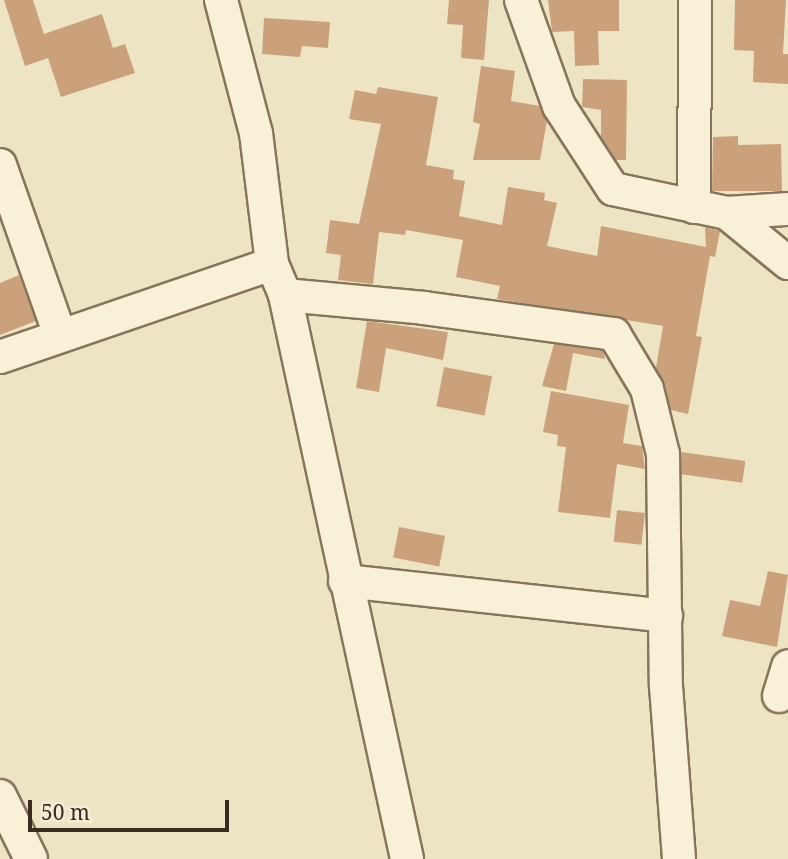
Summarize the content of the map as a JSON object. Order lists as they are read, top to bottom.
{
  "scale_bar": "50 m"
}
